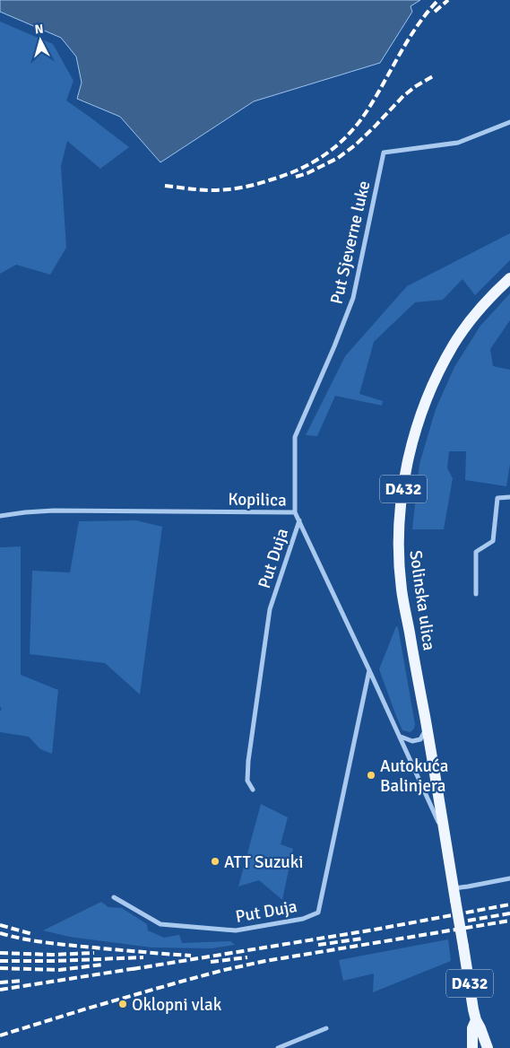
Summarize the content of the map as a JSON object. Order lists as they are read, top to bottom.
{
  "streets": {
    "main road": ["D432", "Solinska ulica"],
    "street": ["Put Sjeverne luke", "Kopilica", "Put Duja"]
  },
  "crossings": [
    ["Put Sjeverne luke", "Kopilica"],
    ["D432", "Solinska ulica"],
    ["Kopilica", "Put Duja"],
    ["Kopilica", "Solinska ulica"]
  ],
  "places": ["Autokuća Balinjera", "ATT Suzuki", "Oklopni vlak"],
  "north": "top"
}
